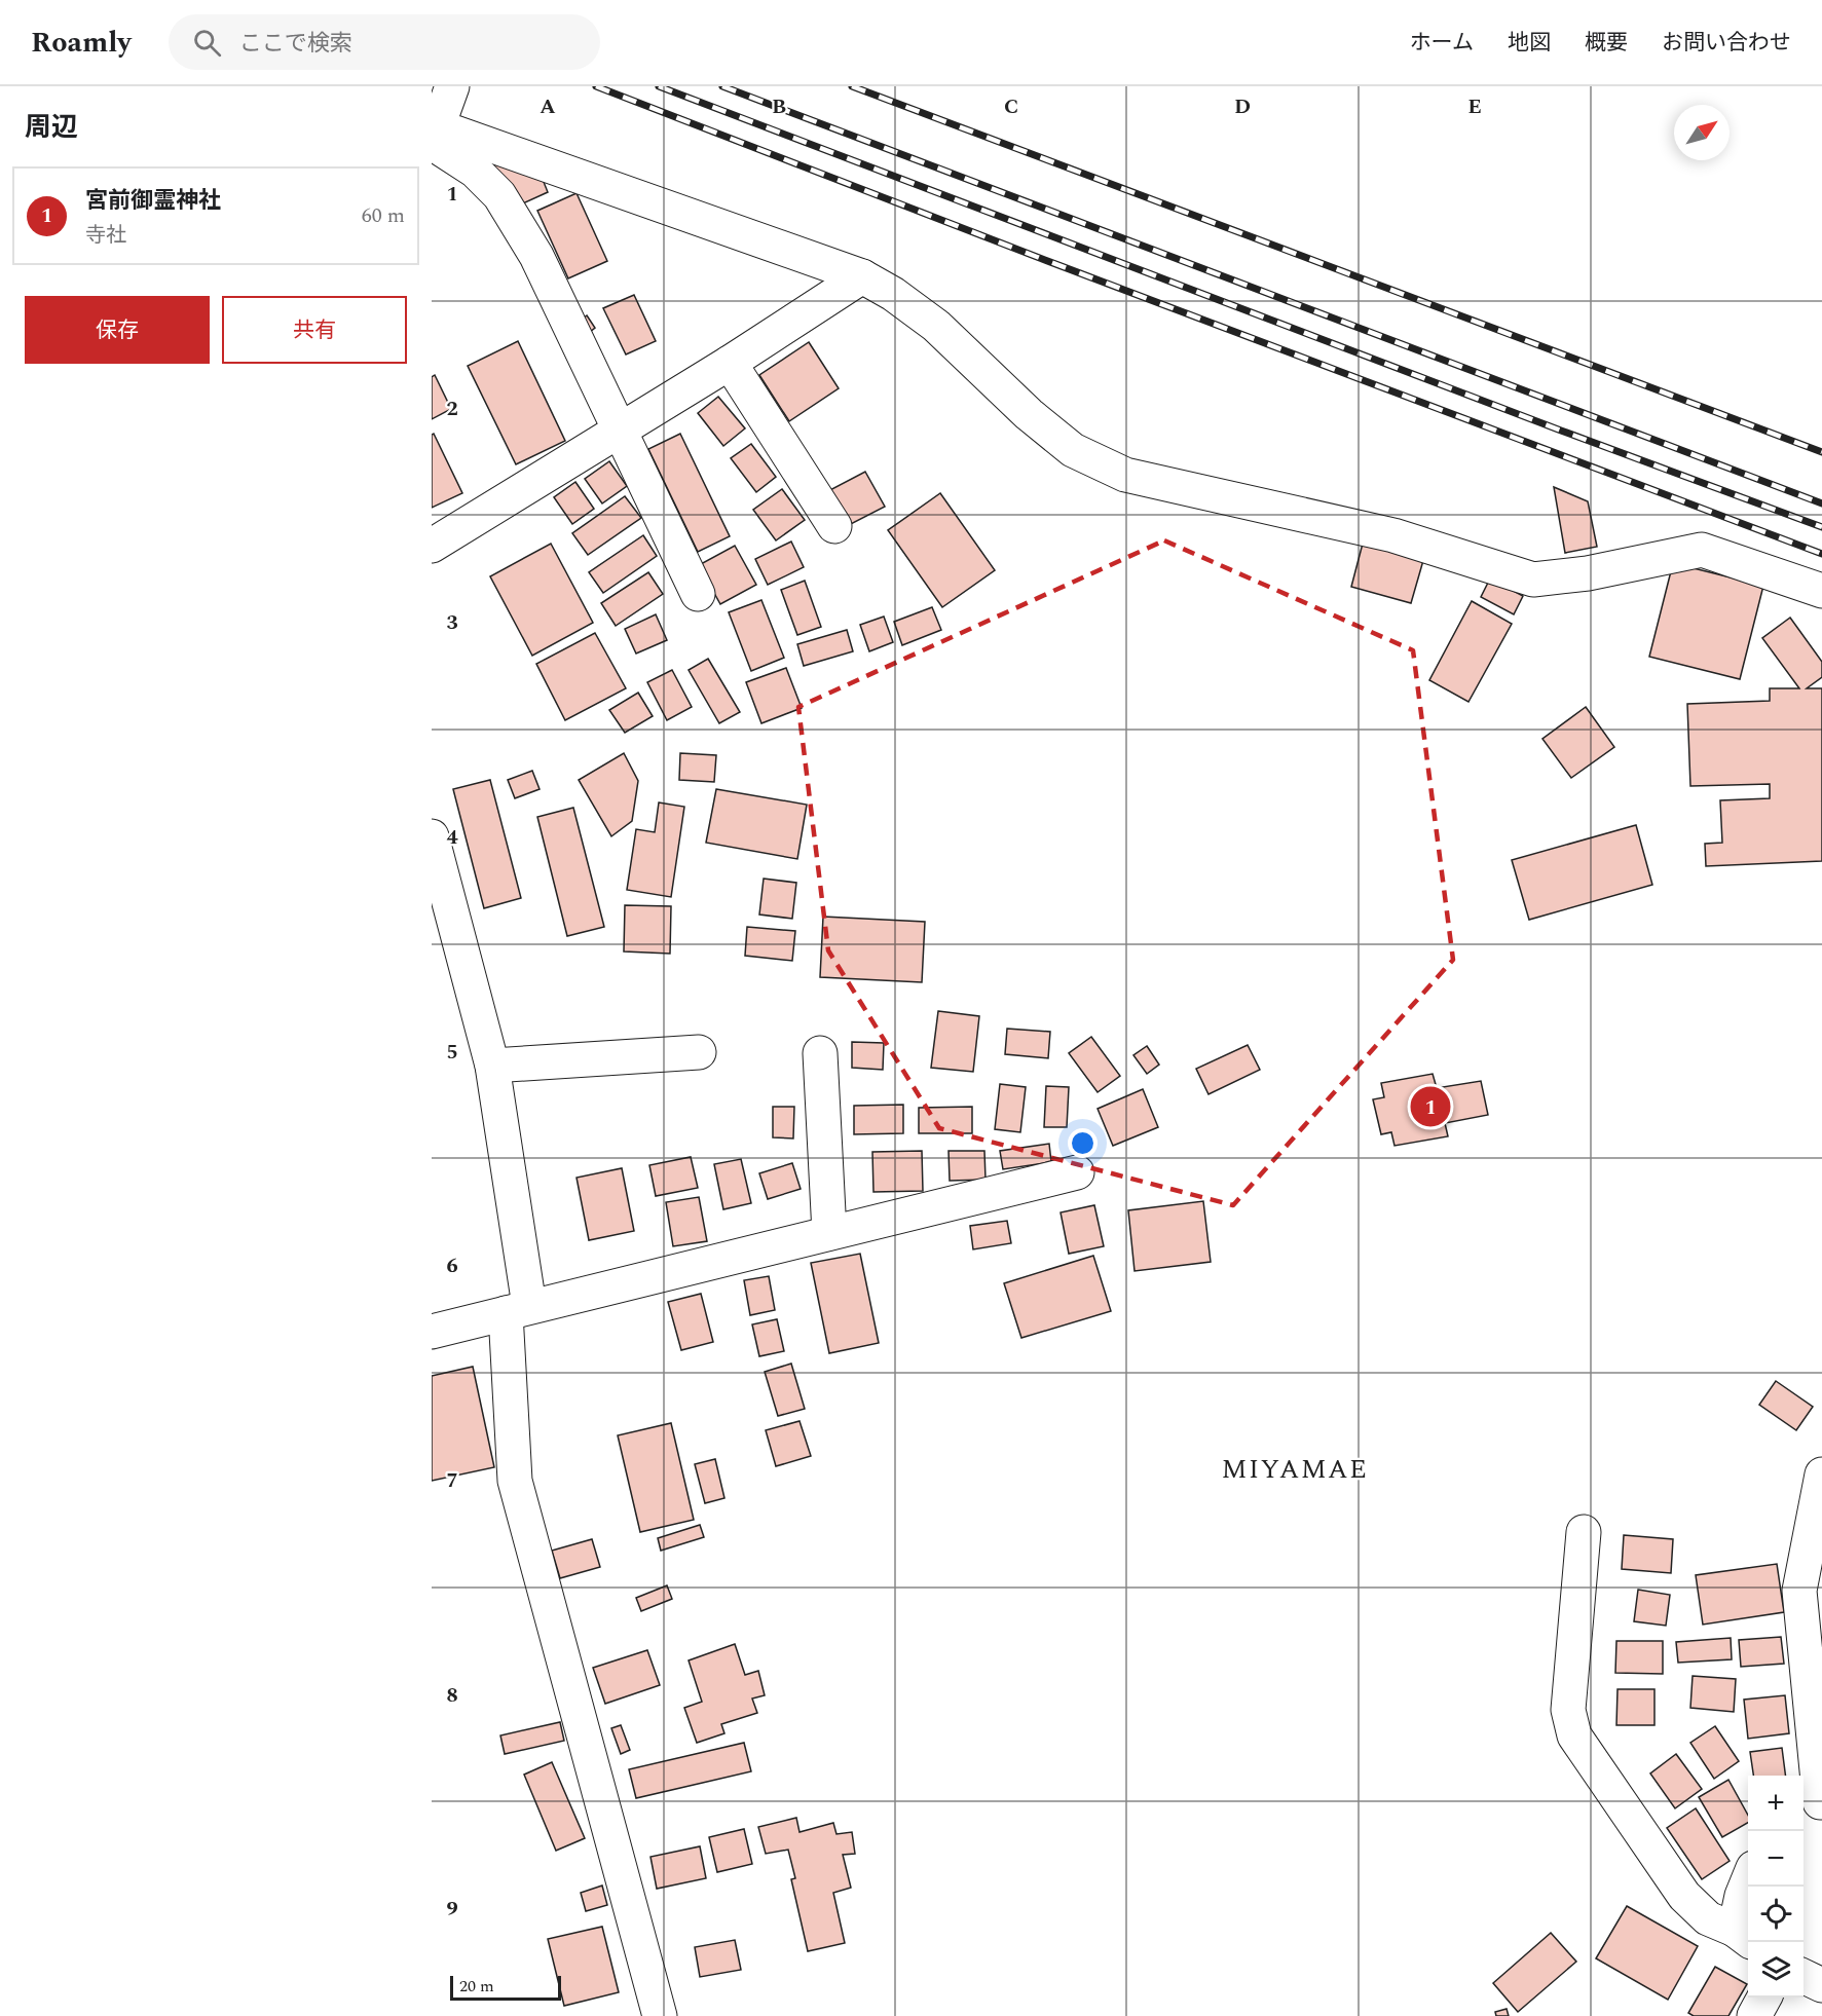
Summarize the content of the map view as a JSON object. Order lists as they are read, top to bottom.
{
  "districts": ["MIYAMAE"],
  "scale_bar": "20 m",
  "north": "top right",
  "page": {
    "header": "Roamly",
    "search": "ここで検索",
    "nav": [
      "ホーム",
      "地図",
      "概要",
      "お問い合わせ"
    ],
    "heading": "周辺",
    "list": [
      {
        "mark": "1",
        "name": "宮前御霊神社",
        "note": "寺社",
        "value": "60 m"
      }
    ],
    "buttons": ["保存", "共有"],
    "pins": "1",
    "map_buttons": ["+", "−"],
    "scale": "20 m"
  },
  "grid": {
    "columns": [
      "A",
      "B",
      "C",
      "D",
      "E"
    ],
    "rows": [
      "1",
      "2",
      "3",
      "4",
      "5",
      "6",
      "7",
      "8",
      "9"
    ]
  }
}
